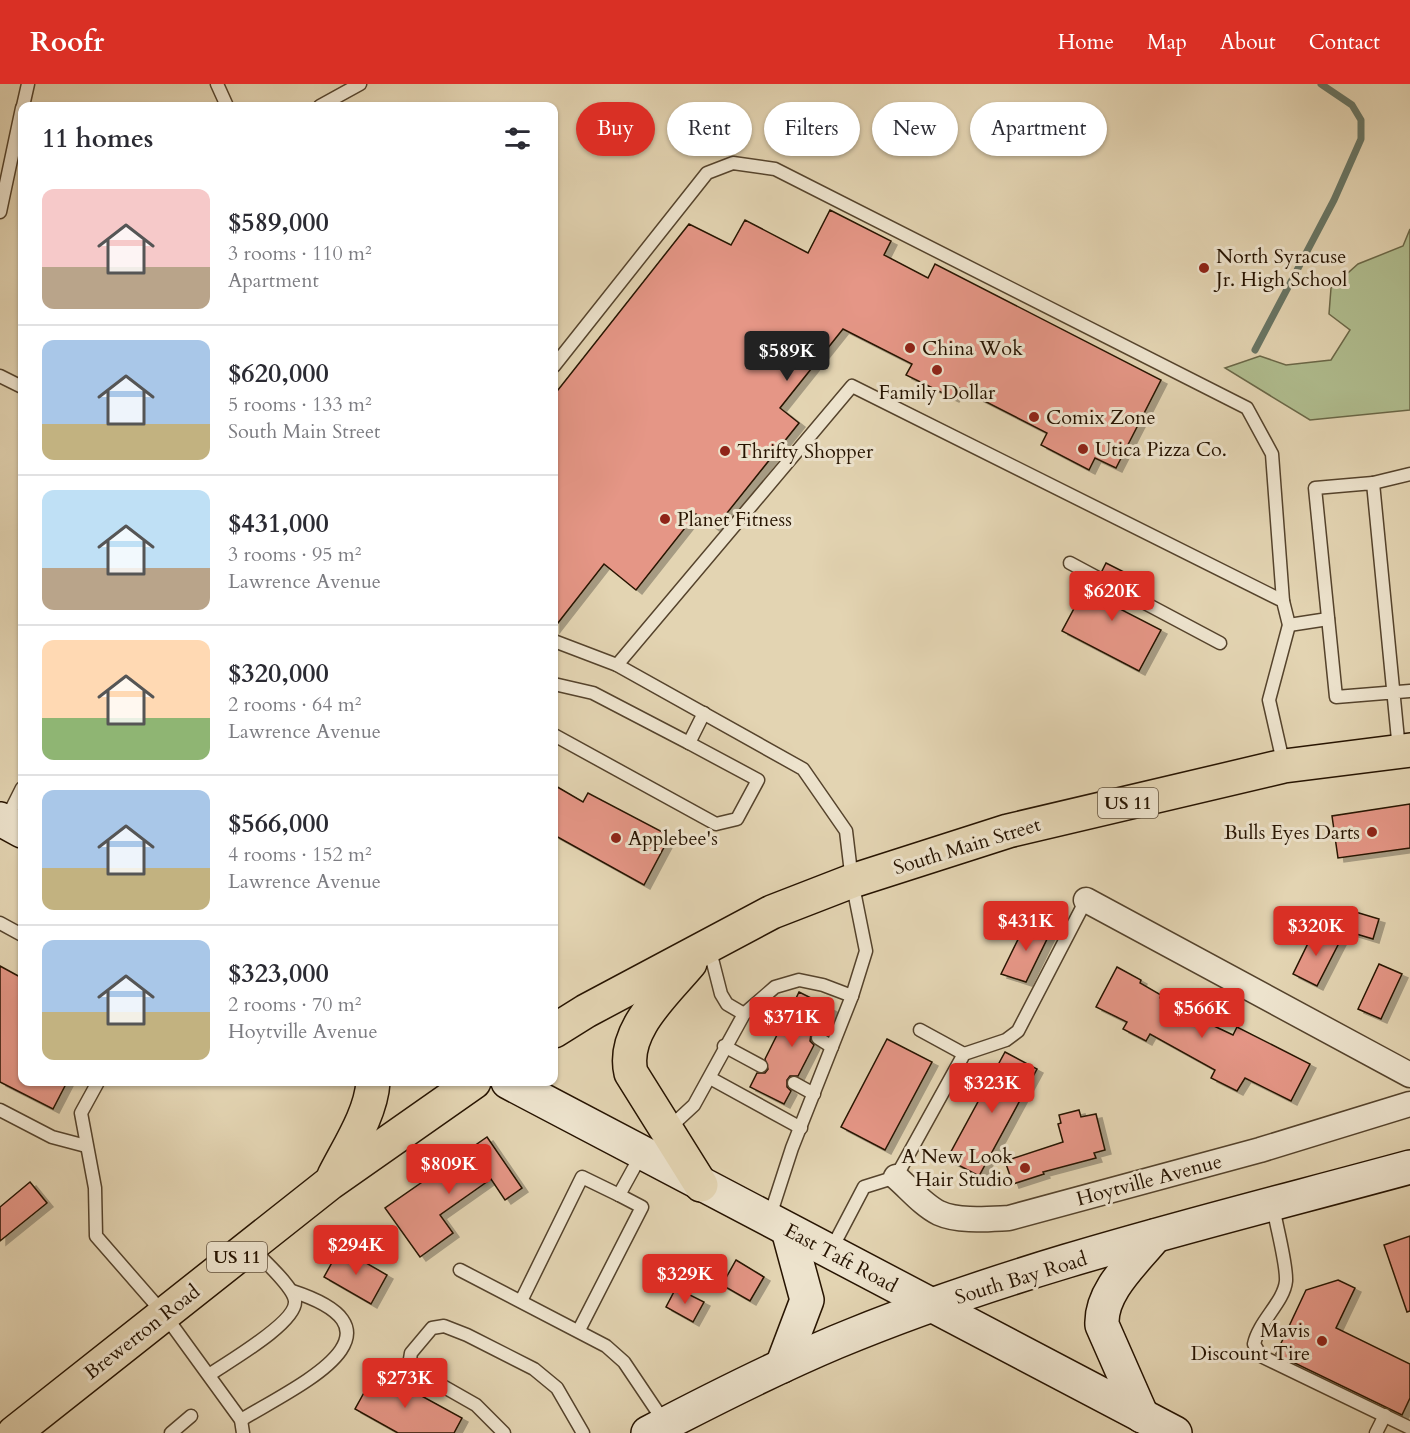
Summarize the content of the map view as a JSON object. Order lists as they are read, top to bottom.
{
  "streets": {
    "main road": [
      "US 11",
      "South Main Street",
      "East Taft Road",
      "South Bay Road",
      "Brewerton Road"
    ],
    "street": ["Hoytville Avenue"]
  },
  "crossings": [
    ["East Taft Road", "South Bay Road"]
  ],
  "places": [
    "North Syracuse Jr. High School",
    "China Wok",
    "Family Dollar",
    "Comix Zone",
    "Utica Pizza Co.",
    "Thrifty Shopper",
    "Planet Fitness",
    "Bulls Eyes Darts",
    "Applebee's",
    "A New Look Hair Studio",
    "Mavis Discount Tire"
  ],
  "page": {
    "header": "Roofr",
    "nav": [
      "Home",
      "Map",
      "About",
      "Contact"
    ],
    "chip": [
      "Buy",
      "Rent",
      "Filters",
      "New",
      "Apartment"
    ],
    "heading": "11 homes",
    "list": [
      {
        "name": "$589,000",
        "note": "3 rooms · 110 m² · Apartment"
      },
      {
        "name": "$620,000",
        "note": "5 rooms · 133 m² · South Main Street"
      },
      {
        "name": "$431,000",
        "note": "3 rooms · 95 m² · Lawrence Avenue"
      },
      {
        "name": "$320,000",
        "note": "2 rooms · 64 m² · Lawrence Avenue"
      },
      {
        "name": "$566,000",
        "note": "4 rooms · 152 m² · Lawrence Avenue"
      },
      {
        "name": "$323,000",
        "note": "2 rooms · 70 m² · Hoytville Avenue"
      }
    ],
    "price": [
      "$589K",
      "$620K",
      "$431K",
      "$320K",
      "$566K",
      "$371K",
      "$323K",
      "$809K",
      "$294K",
      "$329K",
      "$273K"
    ]
  }
}
